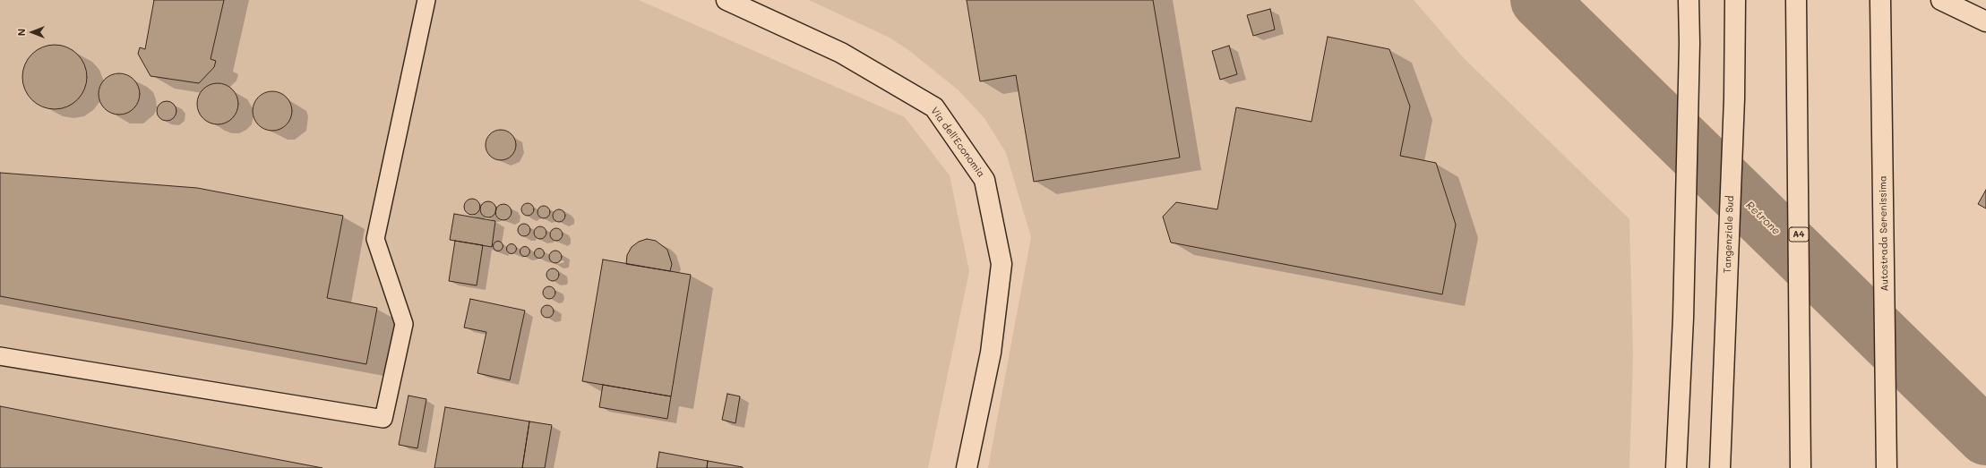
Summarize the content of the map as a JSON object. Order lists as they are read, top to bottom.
{
  "streets": {
    "main road": [
      "Via dell'Economia",
      "Autostrada Serenissima",
      "Tangenziale Sud",
      "A4"
    ]
  },
  "water": ["Retrone"],
  "north": "left"
}
